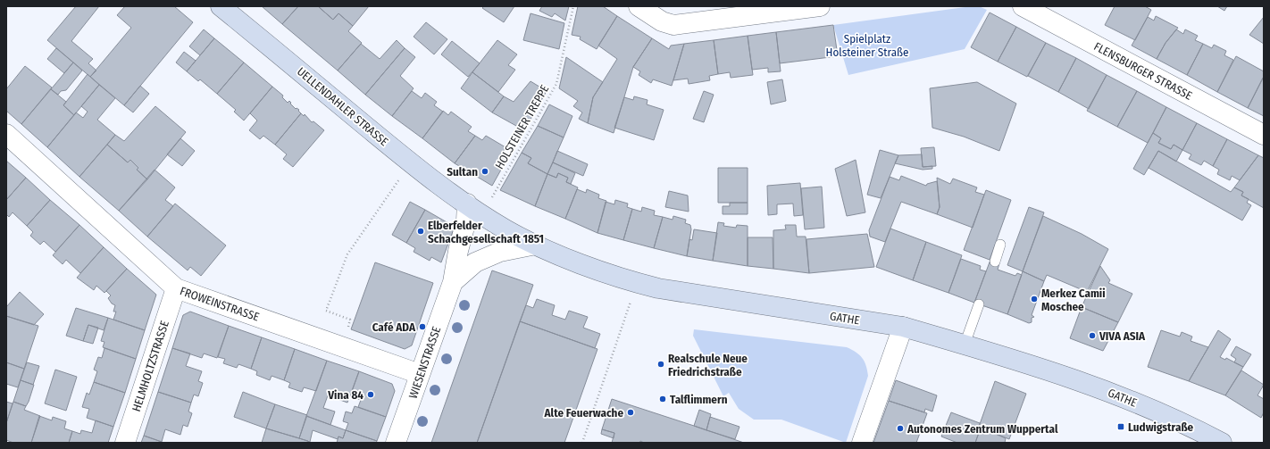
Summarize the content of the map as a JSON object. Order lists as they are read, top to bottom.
{
  "streets": {
    "main road": ["UELLENDAHLER STRASSE", "GATHE"],
    "street": [
      "FLENSBURGER STRASSE",
      "FROWEINSTRASSE",
      "WIESENSTRASSE",
      "HELMHOLTZSTRASSE"
    ],
    "path": ["HOLSTEINER TREPPE"]
  },
  "crossings": [
    ["UELLENDAHLER STRASSE", "GATHE"],
    ["UELLENDAHLER STRASSE", "WIESENSTRASSE"],
    ["FROWEINSTRASSE", "WIESENSTRASSE"],
    ["FROWEINSTRASSE", "HELMHOLTZSTRASSE"],
    ["GATHE", "WIESENSTRASSE"]
  ],
  "parks": ["Spielplatz Holsteiner Straße"],
  "places": {
    "other": [
      "Sultan",
      "Elberfelder Schachgesellschaft 1851",
      "Merkez Camii Moschee",
      "Café ADA",
      "VIVA ASIA",
      "Realschule Neue Friedrichstraße",
      "Vina 84",
      "Talflimmern",
      "Alte Feuerwache",
      "Autonomes Zentrum Wuppertal"
    ],
    "transit": ["Ludwigstraße"]
  }
}
